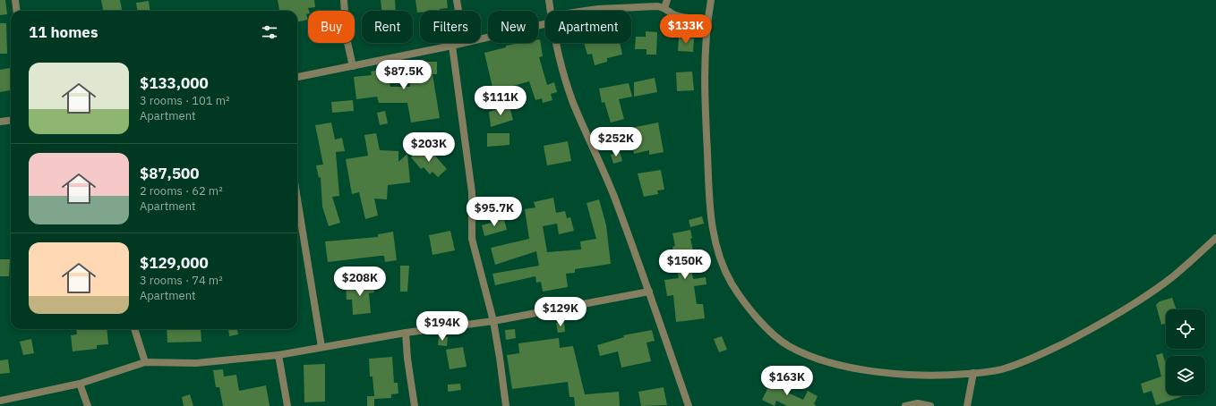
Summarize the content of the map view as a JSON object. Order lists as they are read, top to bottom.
{
  "page": {
    "chip": [
      "Buy",
      "Rent",
      "Filters",
      "New",
      "Apartment"
    ],
    "heading": "11 homes",
    "price": [
      "$133K",
      "$87.5K",
      "$111K",
      "$252K",
      "$203K",
      "$95.7K",
      "$150K",
      "$208K",
      "$129K",
      "$194K",
      "$163K"
    ],
    "list": [
      {
        "name": "$133,000",
        "note": "3 rooms · 101 m² · Apartment"
      },
      {
        "name": "$87,500",
        "note": "2 rooms · 62 m² · Apartment"
      },
      {
        "name": "$129,000",
        "note": "3 rooms · 74 m² · Apartment"
      }
    ]
  }
}
